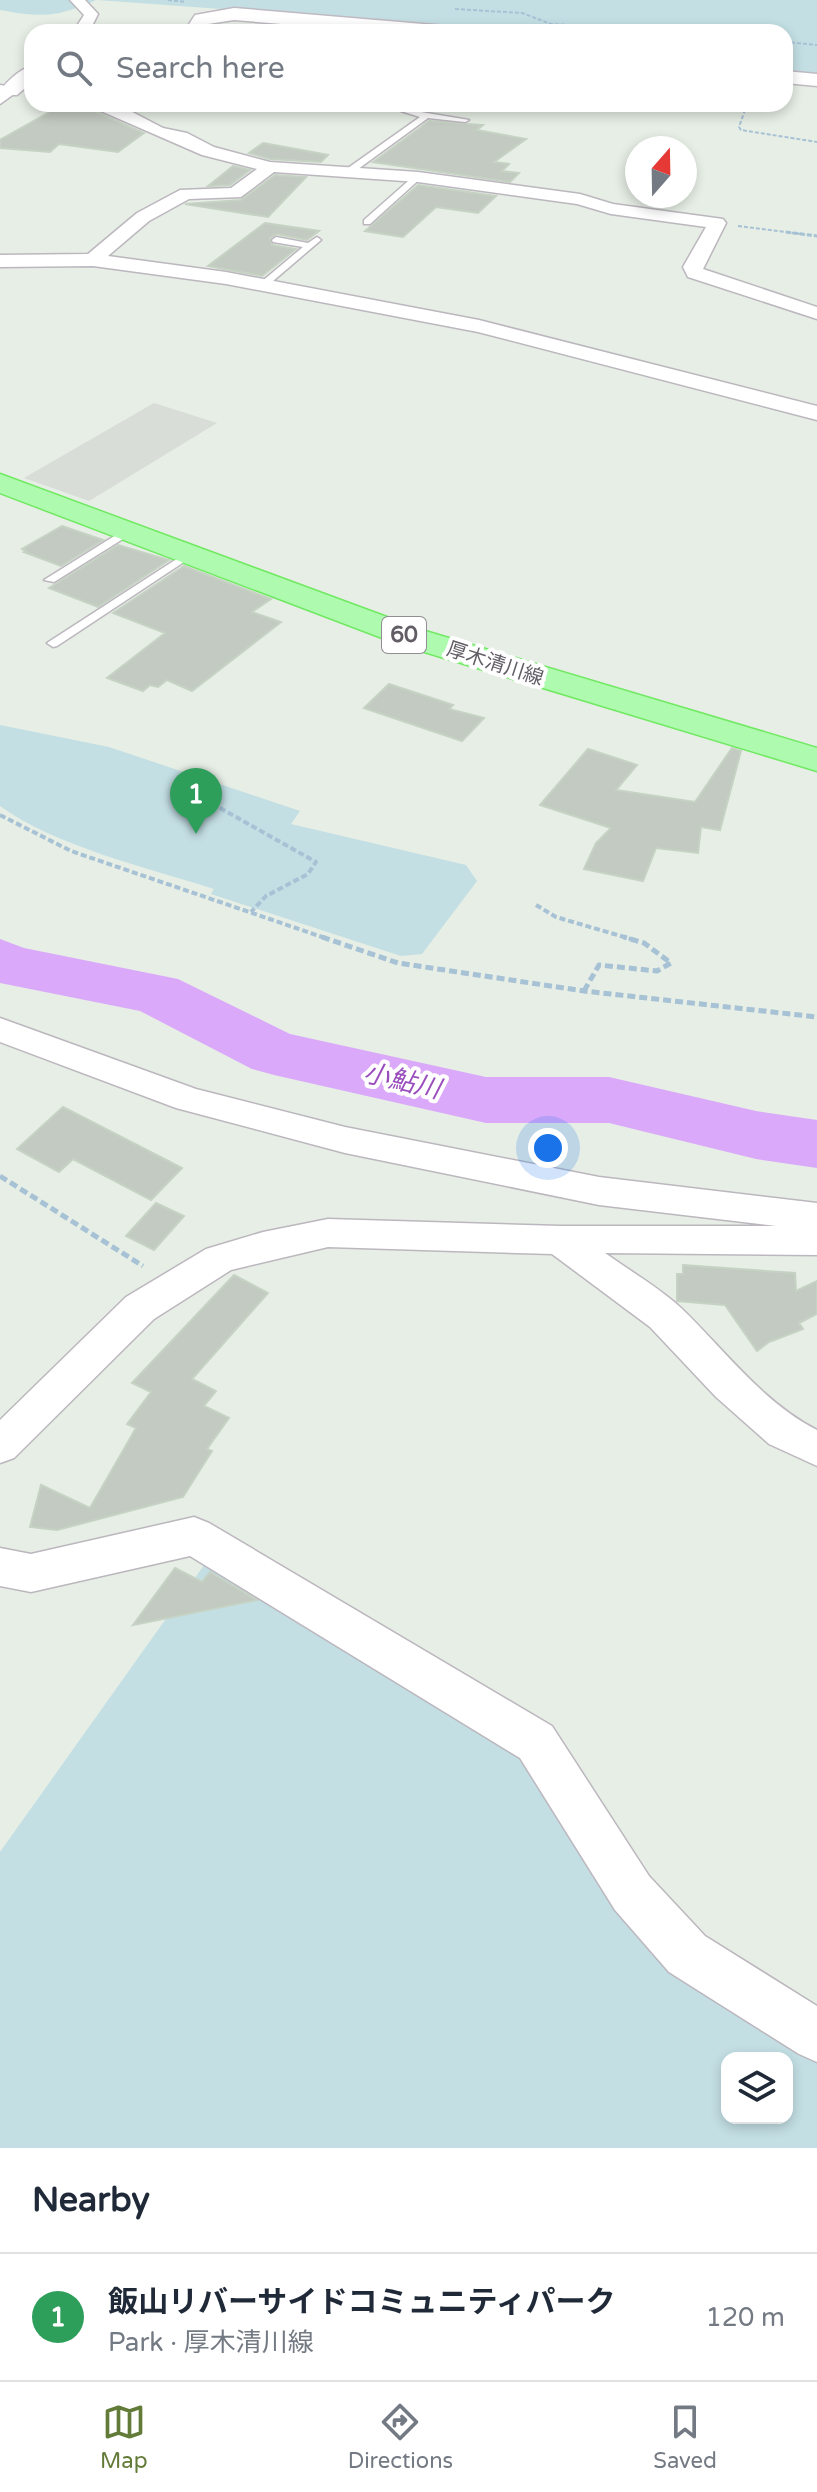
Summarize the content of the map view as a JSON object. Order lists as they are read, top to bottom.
{
  "streets": {
    "main road": ["60", "厚木清川線"]
  },
  "water": ["小鮎川"],
  "north": "top",
  "page": {
    "search": "Search here",
    "pins": "1",
    "heading": "Nearby",
    "list": [
      {
        "mark": "1",
        "name": "飯山リバーサイドコミュニティパーク",
        "note": "Park · 厚木清川線",
        "value": "120 m"
      }
    ],
    "nav": ["Map", "Directions", "Saved"]
  }
}
